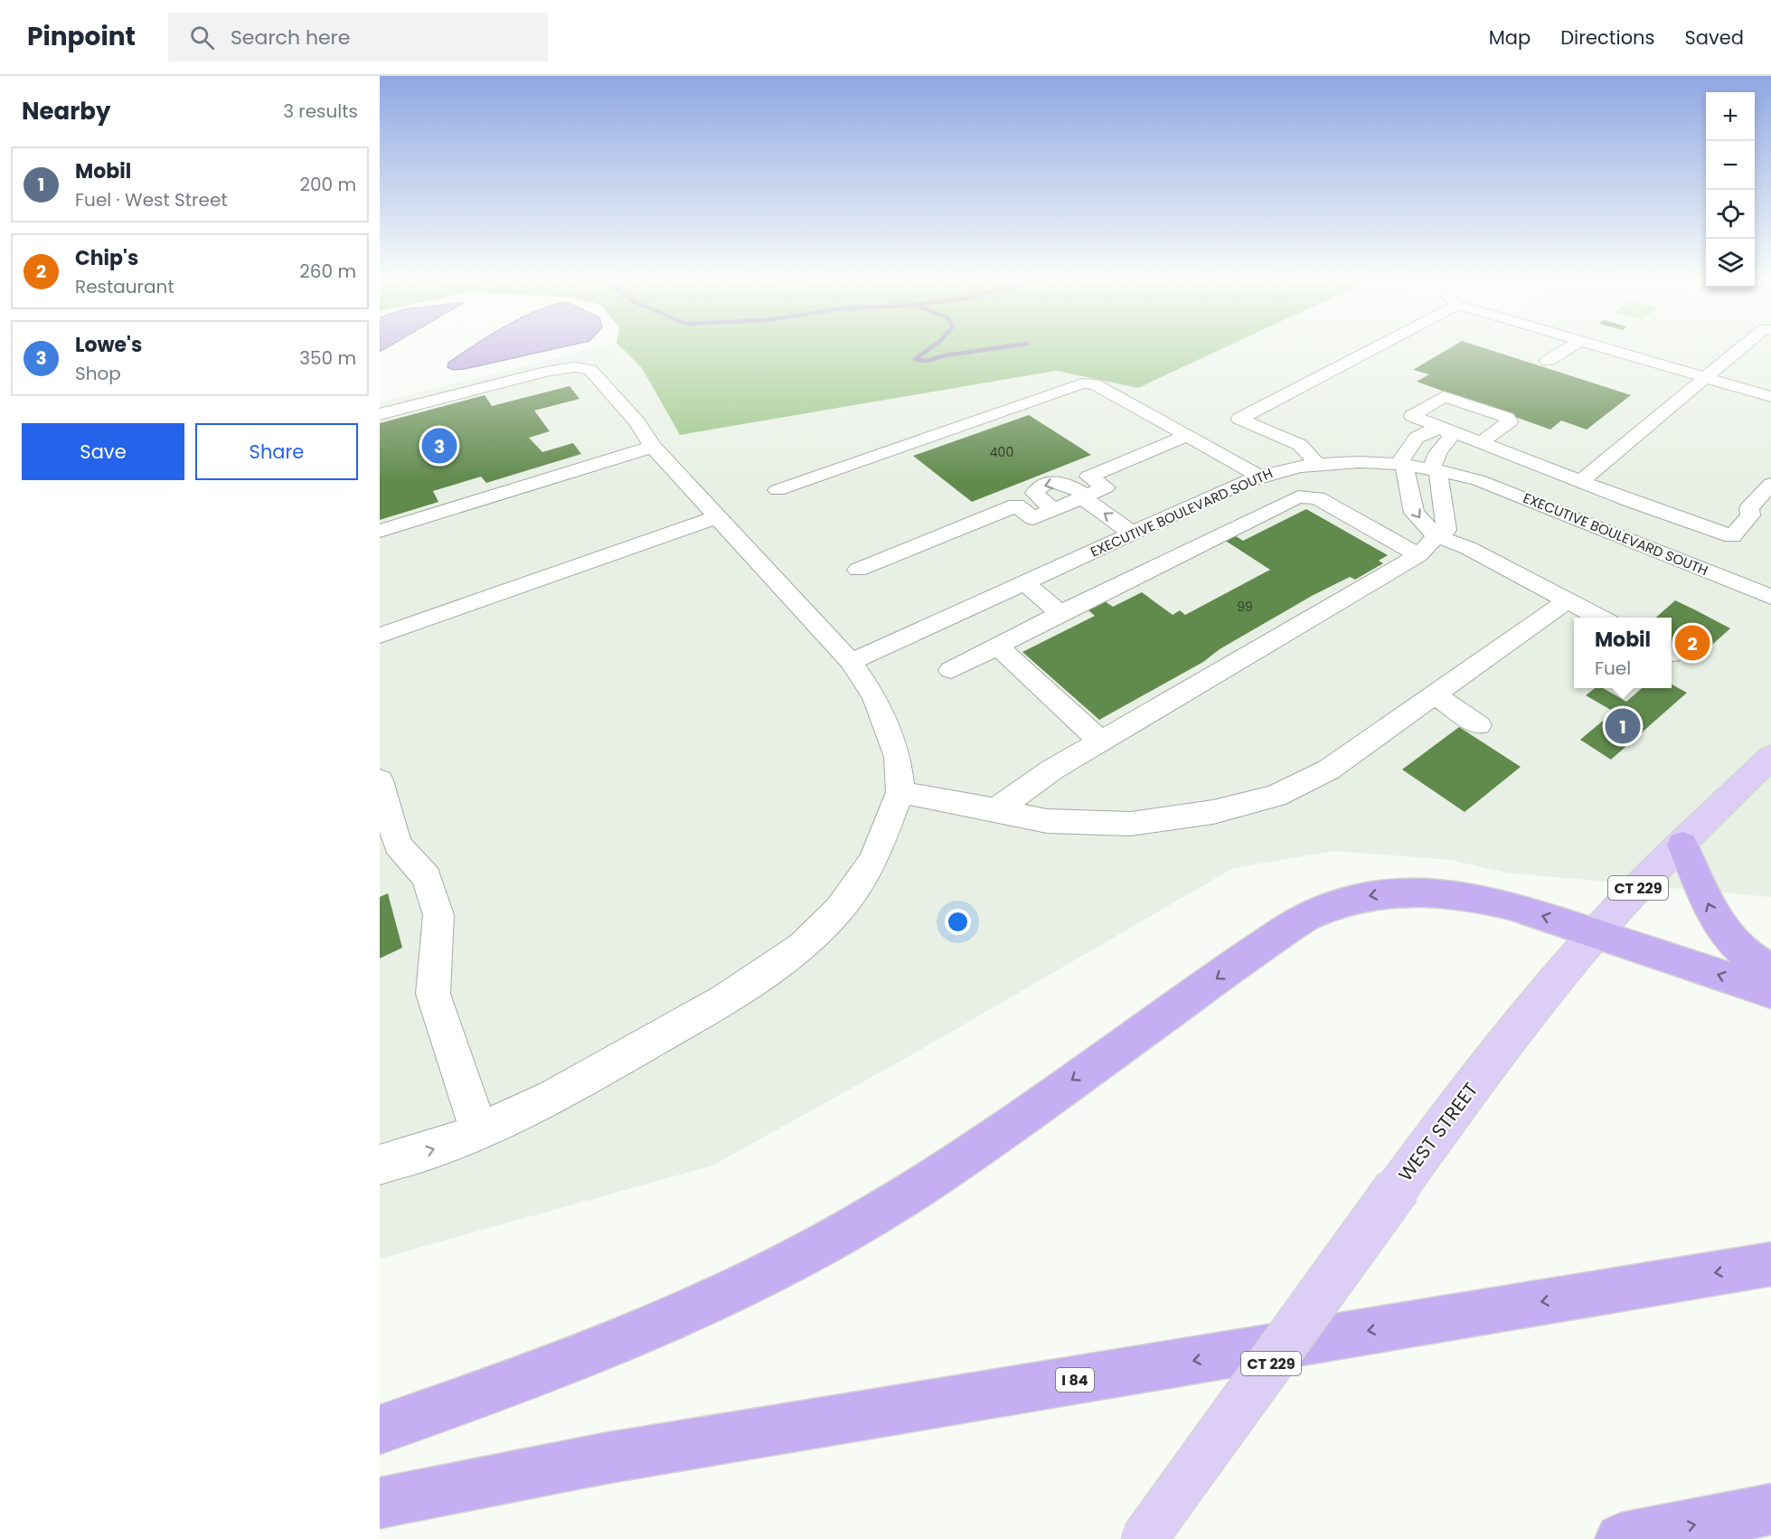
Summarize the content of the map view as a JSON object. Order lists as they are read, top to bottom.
{
  "streets": {
    "highway": ["I 84"],
    "main road": ["CT 229", "WEST STREET"],
    "street": ["EXECUTIVE BOULEVARD SOUTH"]
  },
  "house_numbers": ["400", "99"],
  "page": {
    "header": "Pinpoint",
    "search": "Search here",
    "nav": ["Map", "Directions", "Saved"],
    "heading": ["Nearby", "3 results"],
    "map_buttons": ["+", "−"],
    "list": [
      {
        "mark": "1",
        "name": "Mobil",
        "note": "Fuel · West Street",
        "value": "200 m"
      },
      {
        "mark": "2",
        "name": "Chip's",
        "note": "Restaurant",
        "value": "260 m"
      },
      {
        "mark": "3",
        "name": "Lowe's",
        "note": "Shop",
        "value": "350 m"
      }
    ],
    "buttons": ["Save", "Share"],
    "pins": ["3", "2", "1"],
    "popup": ["Mobil", "Fuel"]
  }
}
